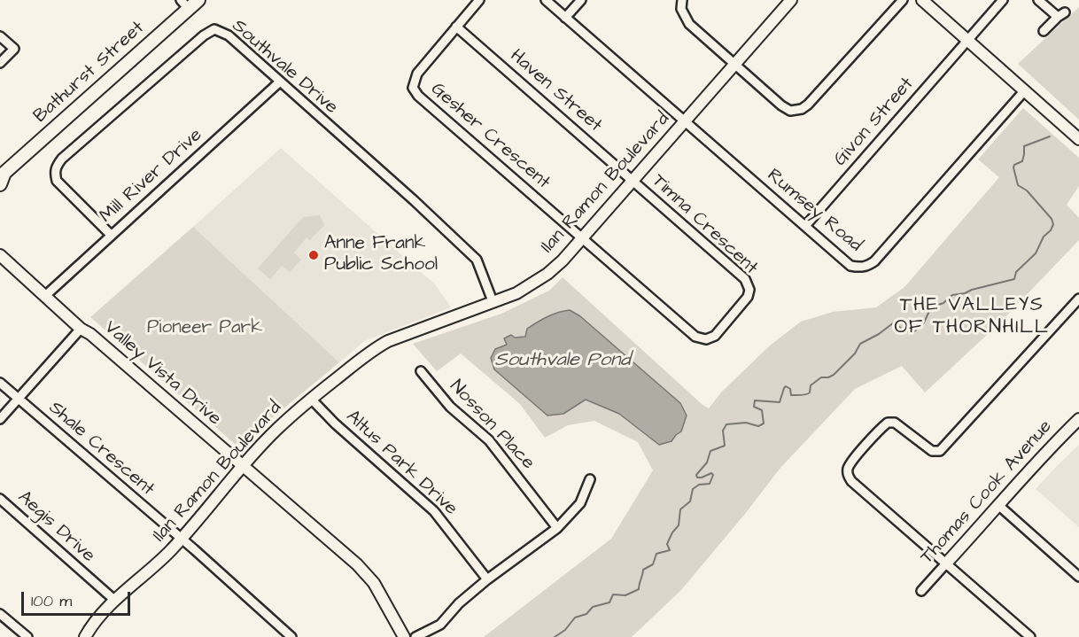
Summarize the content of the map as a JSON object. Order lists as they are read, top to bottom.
{
  "streets": {
    "main road": ["Bathurst Street"],
    "street": [
      "Southvale Drive",
      "Haven Street",
      "Givon Street",
      "Gesher Crescent",
      "Mill River Drive",
      "Ilan Ramon Boulevard",
      "Rumsey Road",
      "Timna Crescent",
      "Valley Vista Drive",
      "Nosson Place",
      "Shale Crescent",
      "Altus Park Drive",
      "Thomas Cook Avenue",
      "Aegis Drive"
    ]
  },
  "crossings": [
    ["Southvale Drive", "Mill River Drive"],
    ["Southvale Drive", "Ilan Ramon Boulevard"],
    ["Haven Street", "Gesher Crescent"],
    ["Haven Street", "Ilan Ramon Boulevard"],
    ["Haven Street", "Timna Crescent"],
    ["Givon Street", "Rumsey Road"],
    ["Gesher Crescent", "Ilan Ramon Boulevard"],
    ["Gesher Crescent", "Timna Crescent"],
    ["Mill River Drive", "Valley Vista Drive"],
    ["Ilan Ramon Boulevard", "Rumsey Road"],
    ["Ilan Ramon Boulevard", "Timna Crescent"],
    ["Ilan Ramon Boulevard", "Valley Vista Drive"],
    ["Ilan Ramon Boulevard", "Shale Crescent"],
    ["Ilan Ramon Boulevard", "Altus Park Drive"],
    ["Ilan Ramon Boulevard", "Aegis Drive"]
  ],
  "districts": ["THE VALLEYS OF THORNHILL"],
  "water": ["Southvale Pond"],
  "parks": ["Pioneer Park"],
  "places": ["Anne Frank Public School"],
  "scale_bar": "100 m"
}
